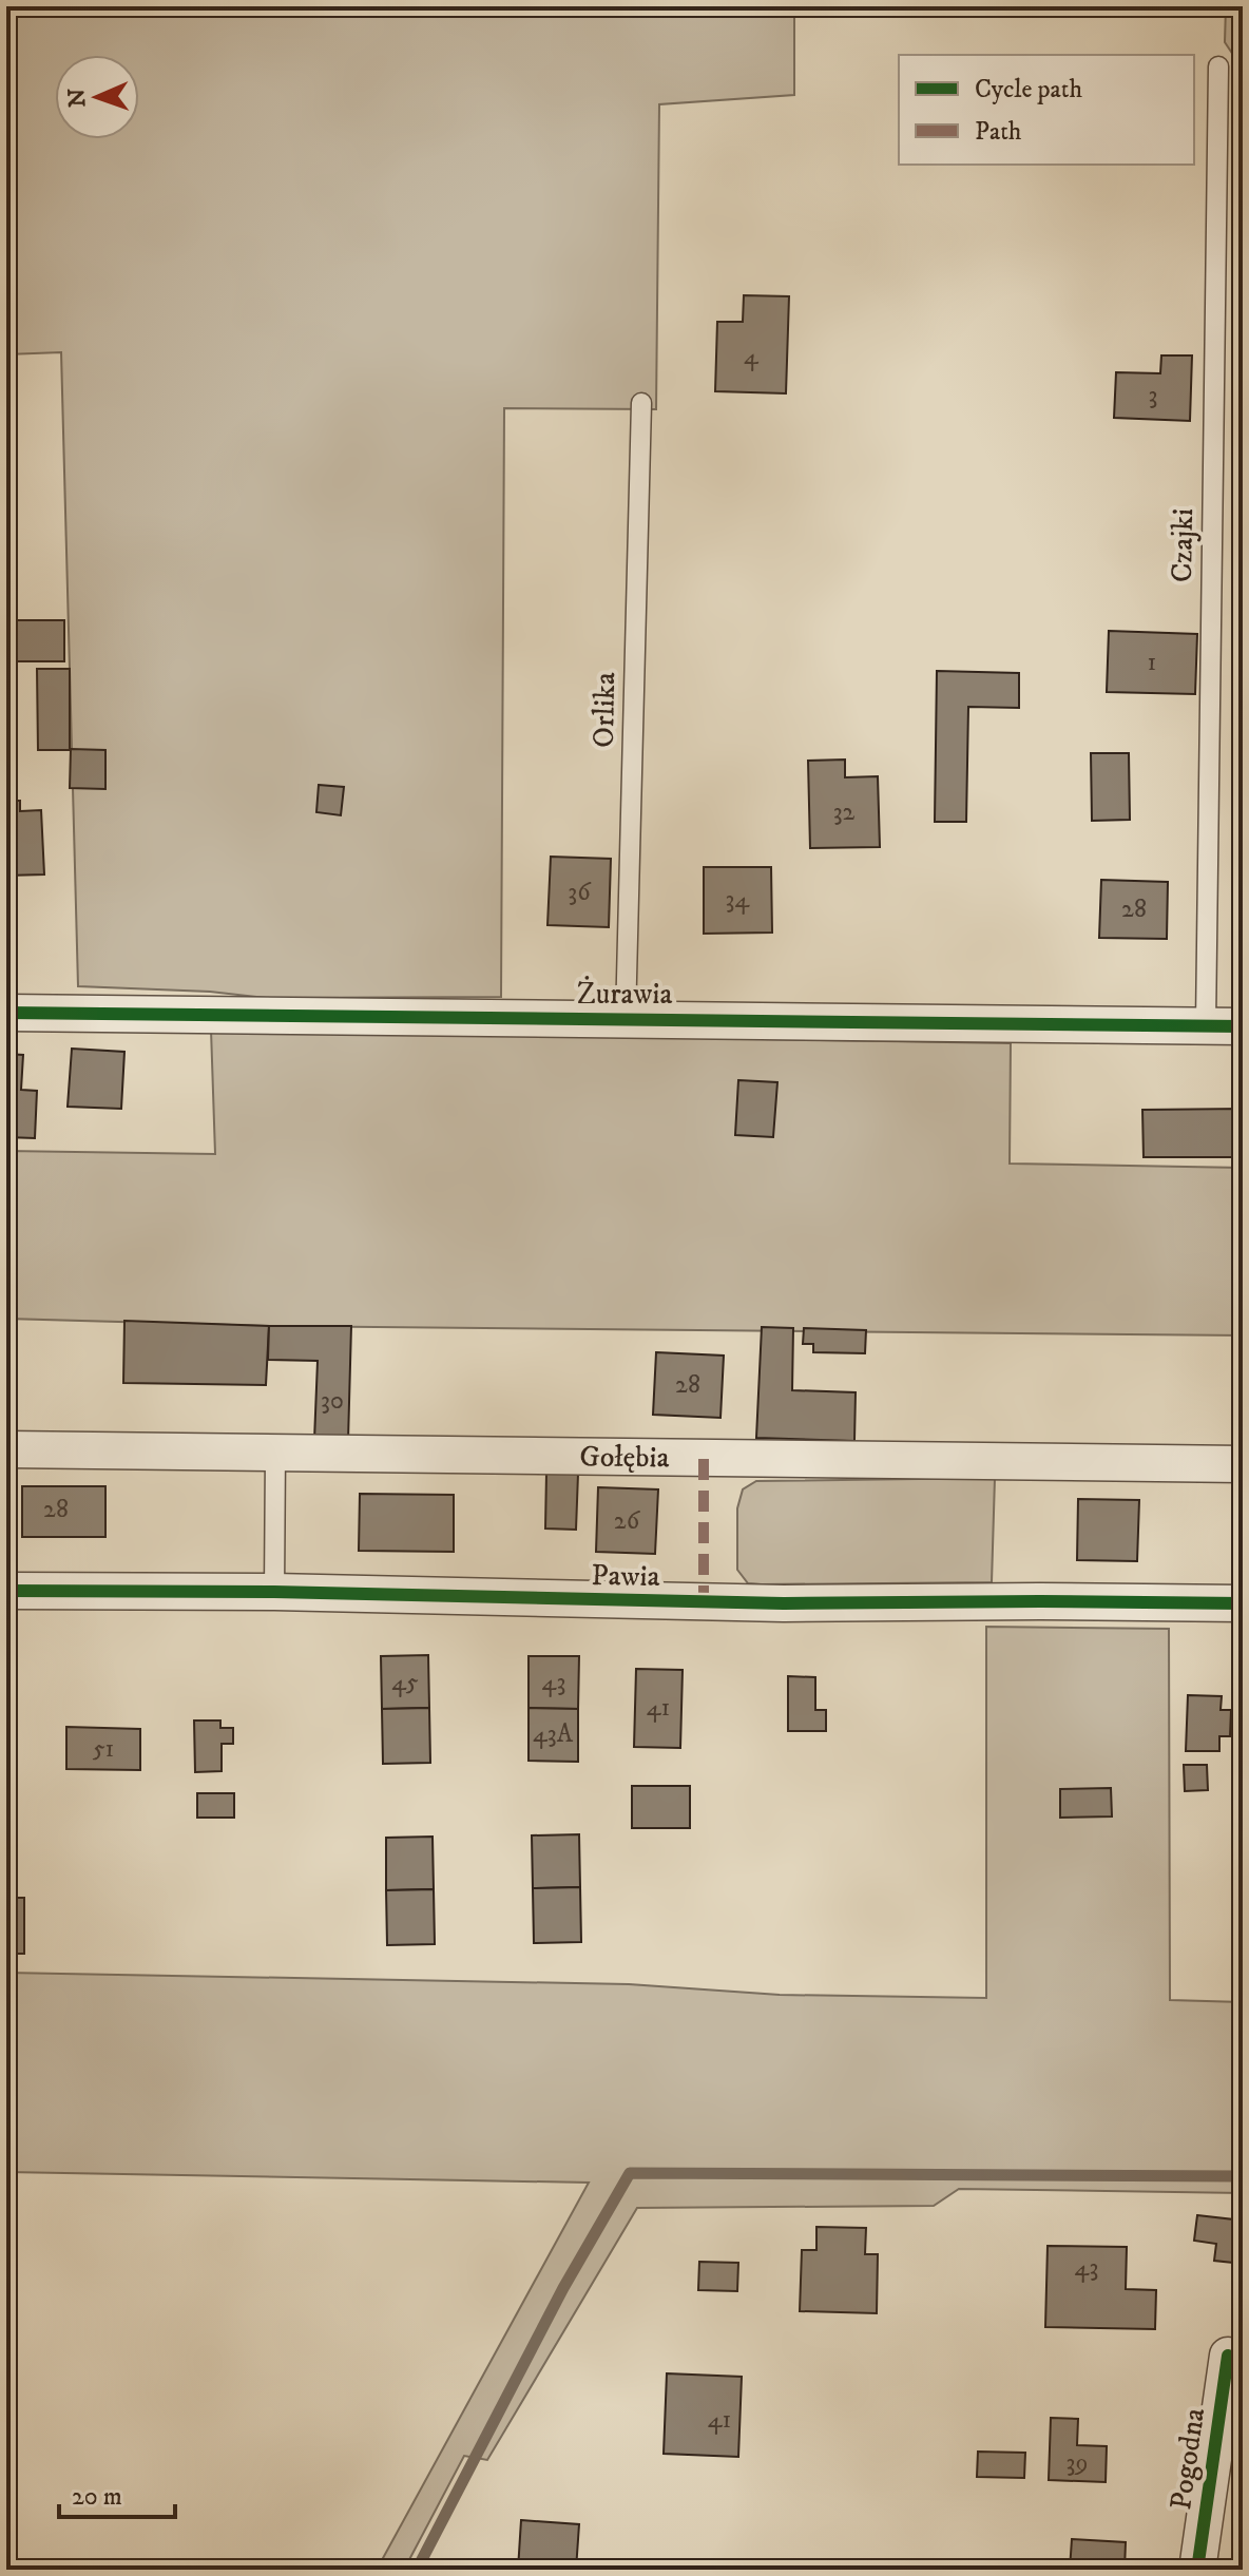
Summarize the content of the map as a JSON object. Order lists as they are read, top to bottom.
{
  "streets": {
    "street": [
      "Żurawia",
      "Gołębia",
      "Pawia",
      "Pogodna"
    ],
    "lane": ["Czajki", "Orlika"]
  },
  "crossings": [
    ["Czajki", "Żurawia"],
    ["Orlika", "Żurawia"]
  ],
  "house_numbers": [
    "4",
    "3",
    "1",
    "32",
    "36",
    "34",
    "28",
    "28",
    "30",
    "28",
    "26",
    "45",
    "43",
    "41",
    "43A",
    "51",
    "43",
    "41",
    "39"
  ],
  "legend": ["Cycle path", "Path"],
  "scale_bar": "20 m",
  "north": "left"
}
